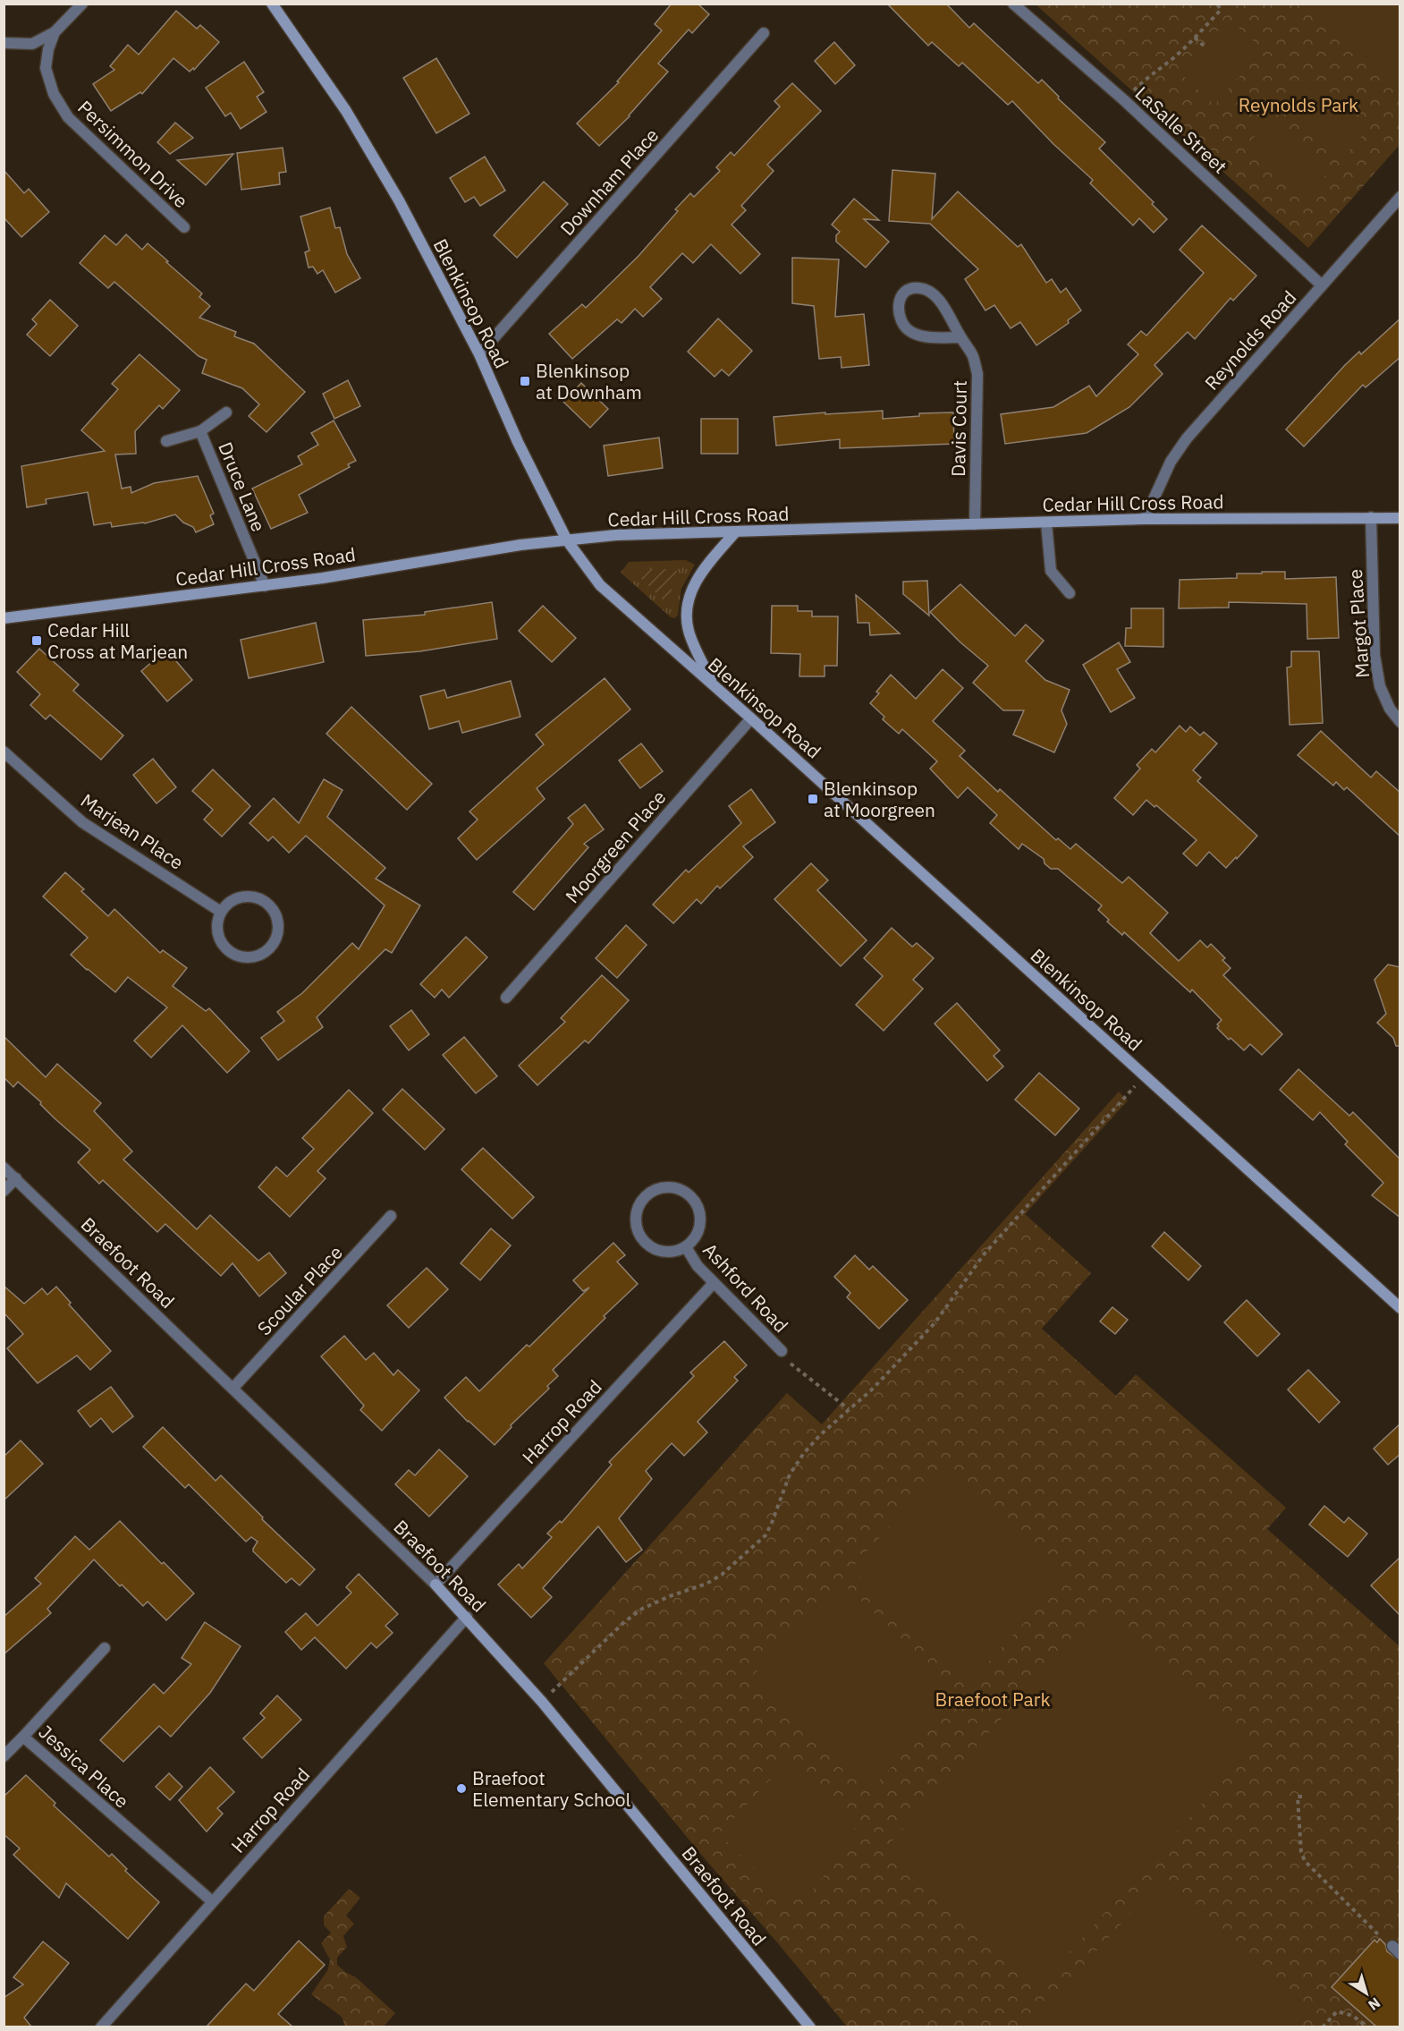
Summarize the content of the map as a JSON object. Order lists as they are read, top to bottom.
{
  "streets": {
    "street": [
      "LaSalle Street",
      "Persimmon Drive",
      "Downham Place",
      "Blenkinsop Road",
      "Reynolds Road",
      "Davis Court",
      "Druce Lane",
      "Cedar Hill Cross Road",
      "Margot Place",
      "Marjean Place",
      "Moorgreen Place",
      "Braefoot Road",
      "Ashford Road",
      "Scoular Place",
      "Harrop Road",
      "Jessica Place"
    ]
  },
  "crossings": [
    ["LaSalle Street", "Reynolds Road"],
    ["Downham Place", "Blenkinsop Road"],
    ["Blenkinsop Road", "Cedar Hill Cross Road"],
    ["Blenkinsop Road", "Moorgreen Place"],
    ["Reynolds Road", "Cedar Hill Cross Road"],
    ["Davis Court", "Cedar Hill Cross Road"],
    ["Druce Lane", "Cedar Hill Cross Road"],
    ["Cedar Hill Cross Road", "Margot Place"],
    ["Braefoot Road", "Scoular Place"],
    ["Braefoot Road", "Harrop Road"],
    ["Ashford Road", "Harrop Road"],
    ["Harrop Road", "Jessica Place"]
  ],
  "parks": ["Reynolds Park", "Braefoot Park"],
  "places": {
    "transit": ["Blenkinsop at Downham", "Cedar Hill Cross at Marjean", "Blenkinsop at Moorgreen"],
    "other": ["Braefoot Elementary School"]
  },
  "north": "bottom right"
}
